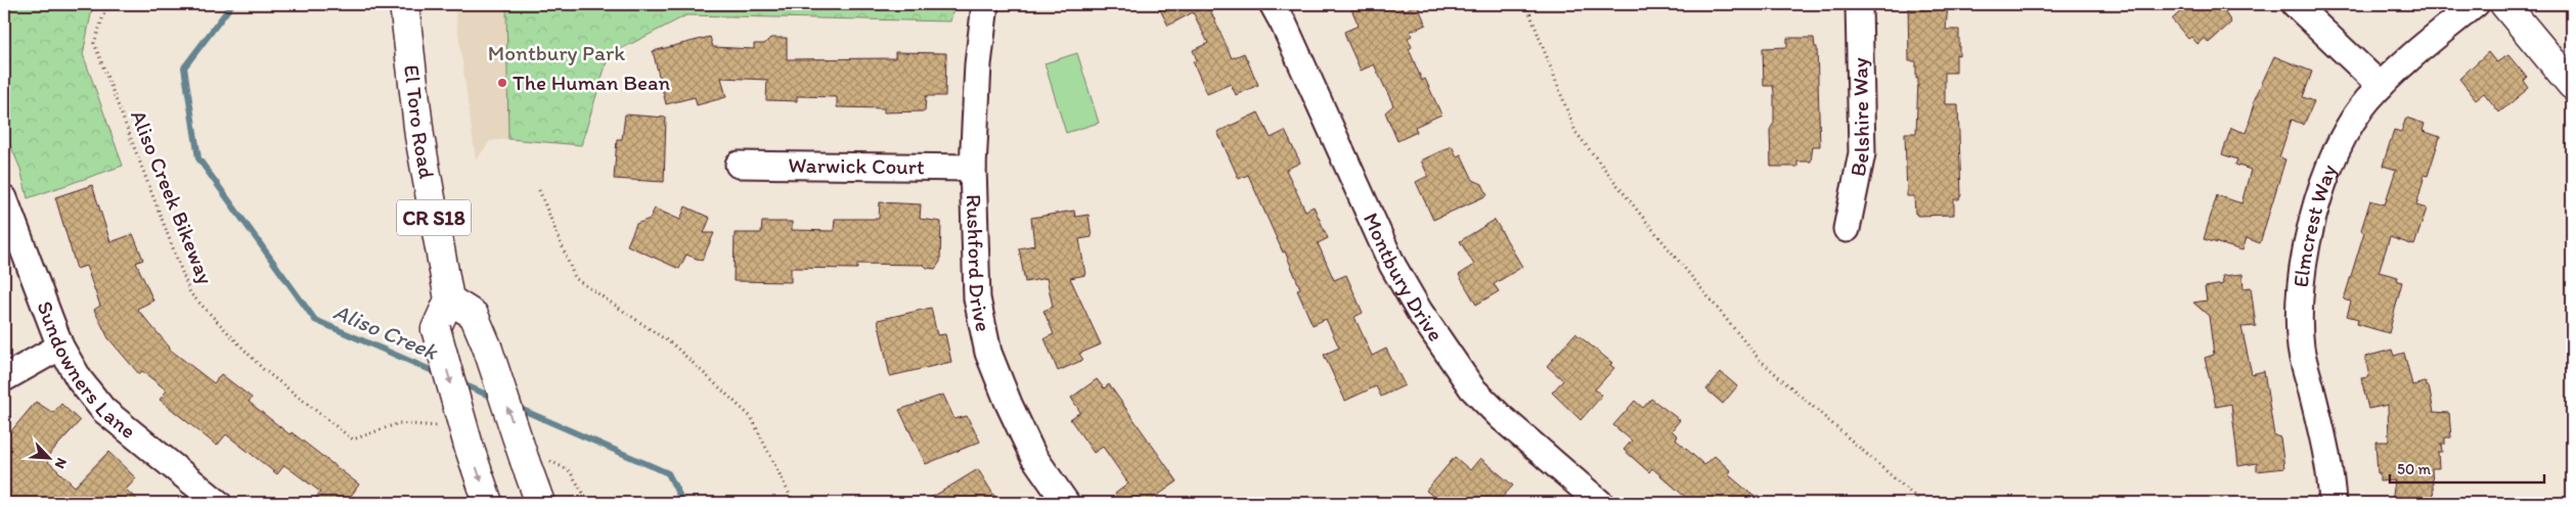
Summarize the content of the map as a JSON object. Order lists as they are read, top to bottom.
{
  "streets": {
    "main road": ["El Toro Road", "CR S18"],
    "street": [
      "Belshire Way",
      "Warwick Court",
      "Elmcrest Way",
      "Rushford Drive",
      "Montbury Drive",
      "Sundowners Lane"
    ],
    "path": ["Aliso Creek Bikeway"]
  },
  "crossings": [
    ["Warwick Court", "Rushford Drive"]
  ],
  "water": ["Aliso Creek"],
  "parks": ["Montbury Park"],
  "places": ["The Human Bean"],
  "scale_bar": "50 m",
  "north": "bottom right"
}
